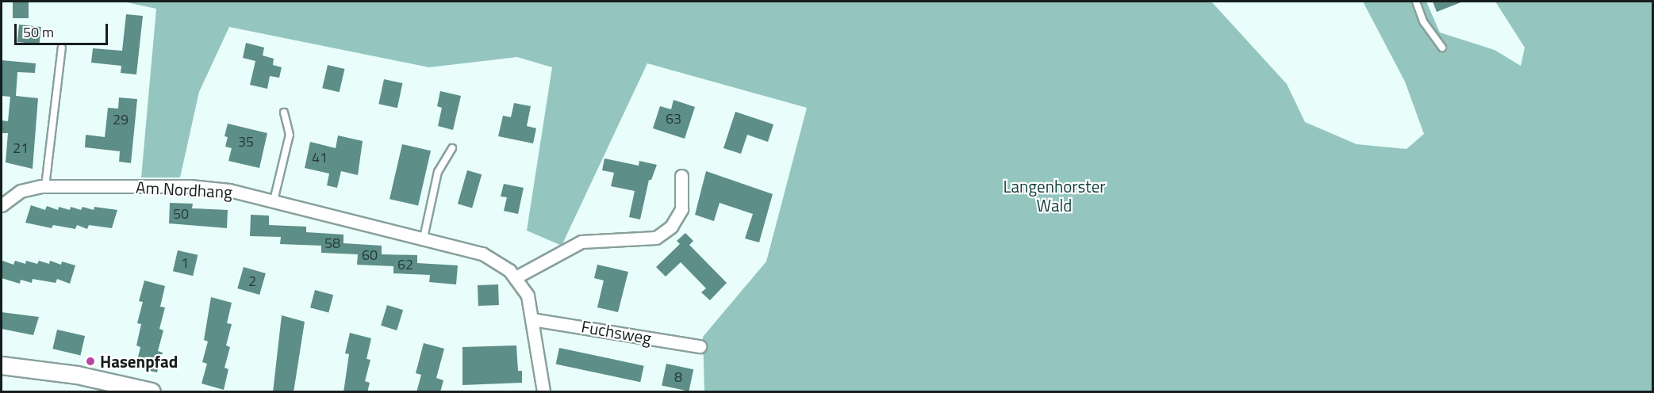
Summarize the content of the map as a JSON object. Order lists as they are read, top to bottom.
{
  "streets": {
    "street": ["Am Nordhang", "Fuchsweg"]
  },
  "crossings": [
    ["Am Nordhang", "Fuchsweg"]
  ],
  "parks": ["Langenhorster Wald"],
  "places": ["Hasenpfad"],
  "house_numbers": [
    "63",
    "29",
    "35",
    "21",
    "41",
    "50",
    "58",
    "60",
    "1",
    "62",
    "2",
    "8"
  ],
  "scale_bar": "50 m"
}
